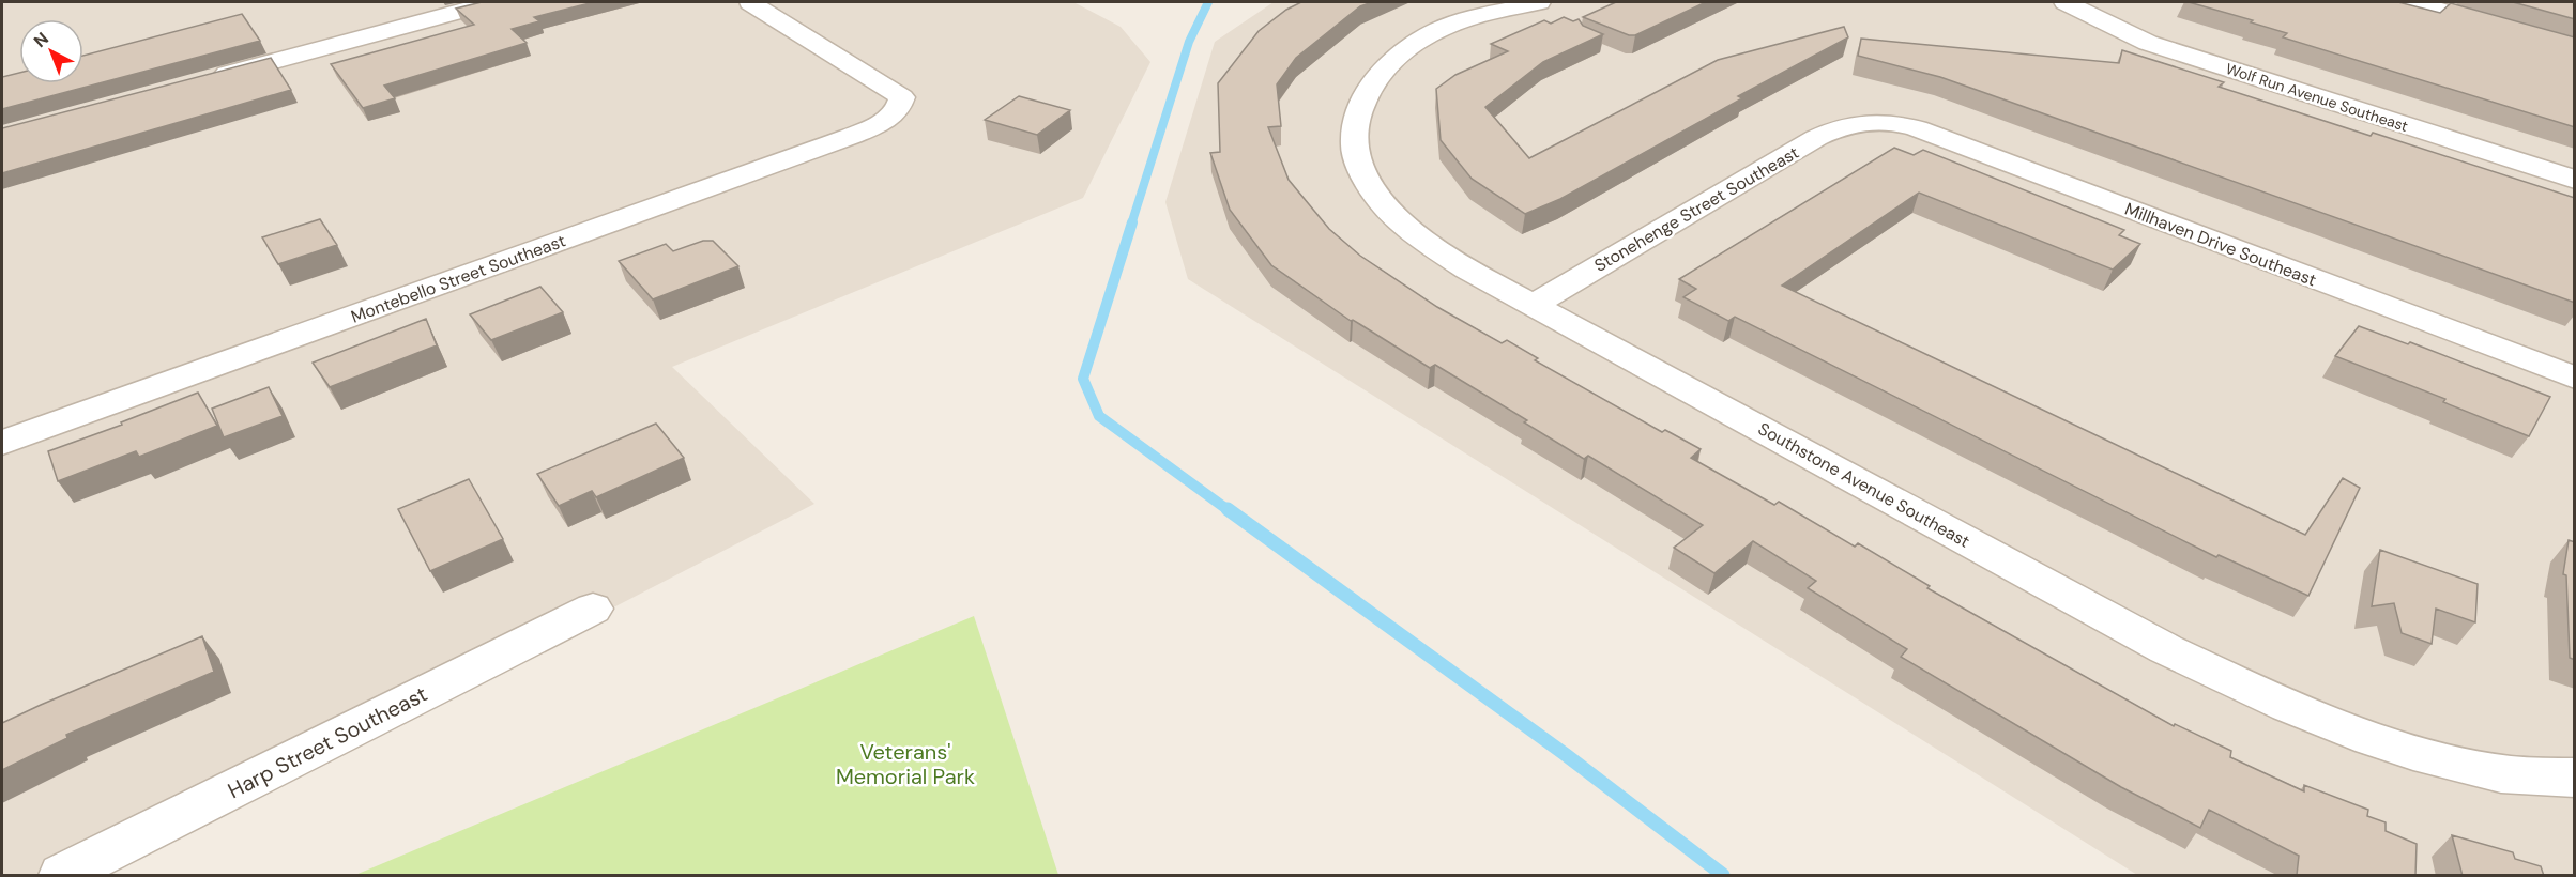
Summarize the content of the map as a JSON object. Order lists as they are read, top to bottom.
{
  "streets": {
    "street": [
      "Wolf Run Avenue Southeast",
      "Stonehenge Street Southeast",
      "Millhaven Drive Southeast",
      "Montebello Street Southeast",
      "Southstone Avenue Southeast",
      "Harp Street Southeast"
    ]
  },
  "crossings": [
    ["Stonehenge Street Southeast", "Millhaven Drive Southeast"],
    ["Stonehenge Street Southeast", "Southstone Avenue Southeast"]
  ],
  "parks": ["Veterans' Memorial Park"],
  "north": "top left"
}
